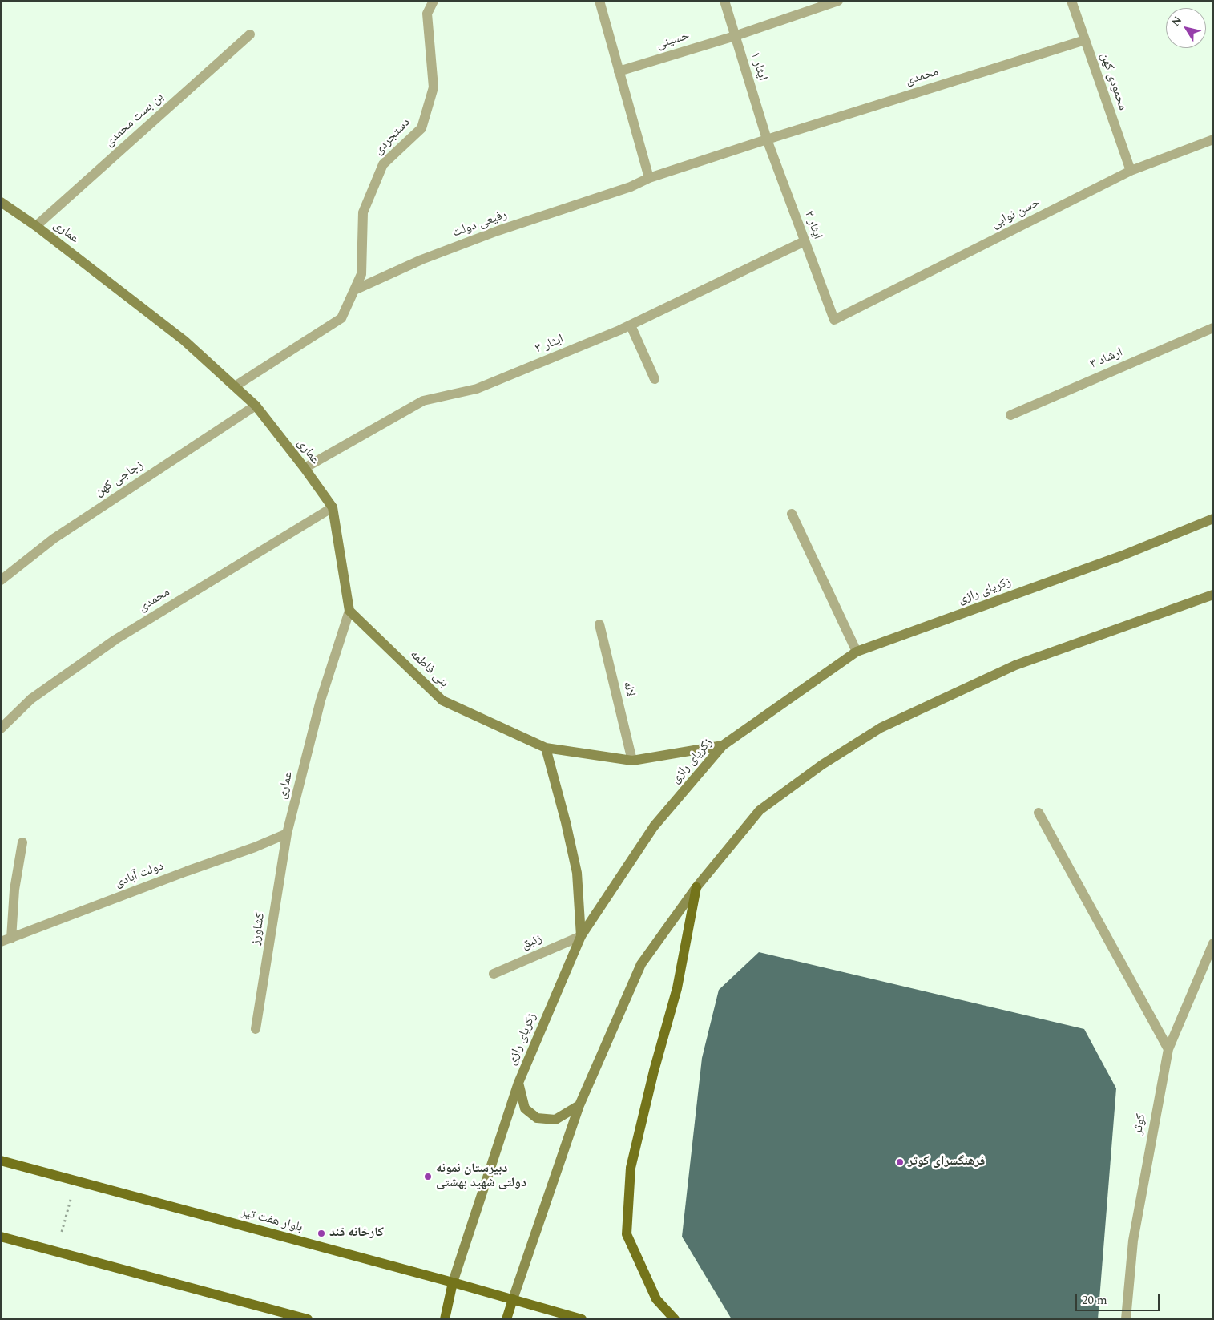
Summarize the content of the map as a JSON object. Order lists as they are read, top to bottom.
{
  "streets": {
    "main road": ["بلوار هفت تیر"],
    "street": [
      "حسینی",
      "۱ ایثار",
      "محمدی",
      "محمودی کهن",
      "بن بست محمدی",
      "دستجردی",
      "حسن نوابی",
      "رفیعی دولت",
      "ایثار ۲",
      "عماری",
      "ایثار ۳",
      "ارشاد ۳",
      "زجاجی کهن",
      "زکریای رازی",
      "بنی فاطمه",
      "لاله",
      "دولت آبادی",
      "کشاورز",
      "زنبق",
      "کوثر"
    ]
  },
  "crossings": [
    ["حسینی", "۱ ایثار"],
    ["۱ ایثار", "محمدی"],
    ["۱ ایثار", "رفیعی دولت"],
    ["۱ ایثار", "ایثار ۲"],
    ["محمدی", "محمودی کهن"],
    ["محمدی", "رفیعی دولت"],
    ["محمدی", "ایثار ۲"],
    ["محمدی", "عماری"],
    ["محمودی کهن", "حسن نوابی"],
    ["بن بست محمدی", "عماری"],
    ["دستجردی", "رفیعی دولت"],
    ["حسن نوابی", "ایثار ۲"],
    ["رفیعی دولت", "ایثار ۲"],
    ["ایثار ۲", "ایثار ۳"],
    ["عماری", "ایثار ۳"],
    ["عماری", "زجاجی کهن"],
    ["عماری", "بنی فاطمه"],
    ["عماری", "دولت آبادی"],
    ["عماری", "کشاورز"],
    ["زکریای رازی", "بنی فاطمه"],
    ["زکریای رازی", "زنبق"],
    ["زکریای رازی", "بلوار هفت تیر"],
    ["بنی فاطمه", "لاله"],
    ["دولت آبادی", "کشاورز"]
  ],
  "places": ["فرهنگسرای کوثر", "دبیرستان نمونه دولتی شهید بهشتی", "کارخانه قند"],
  "scale_bar": "20 m",
  "north": "top left"
}
